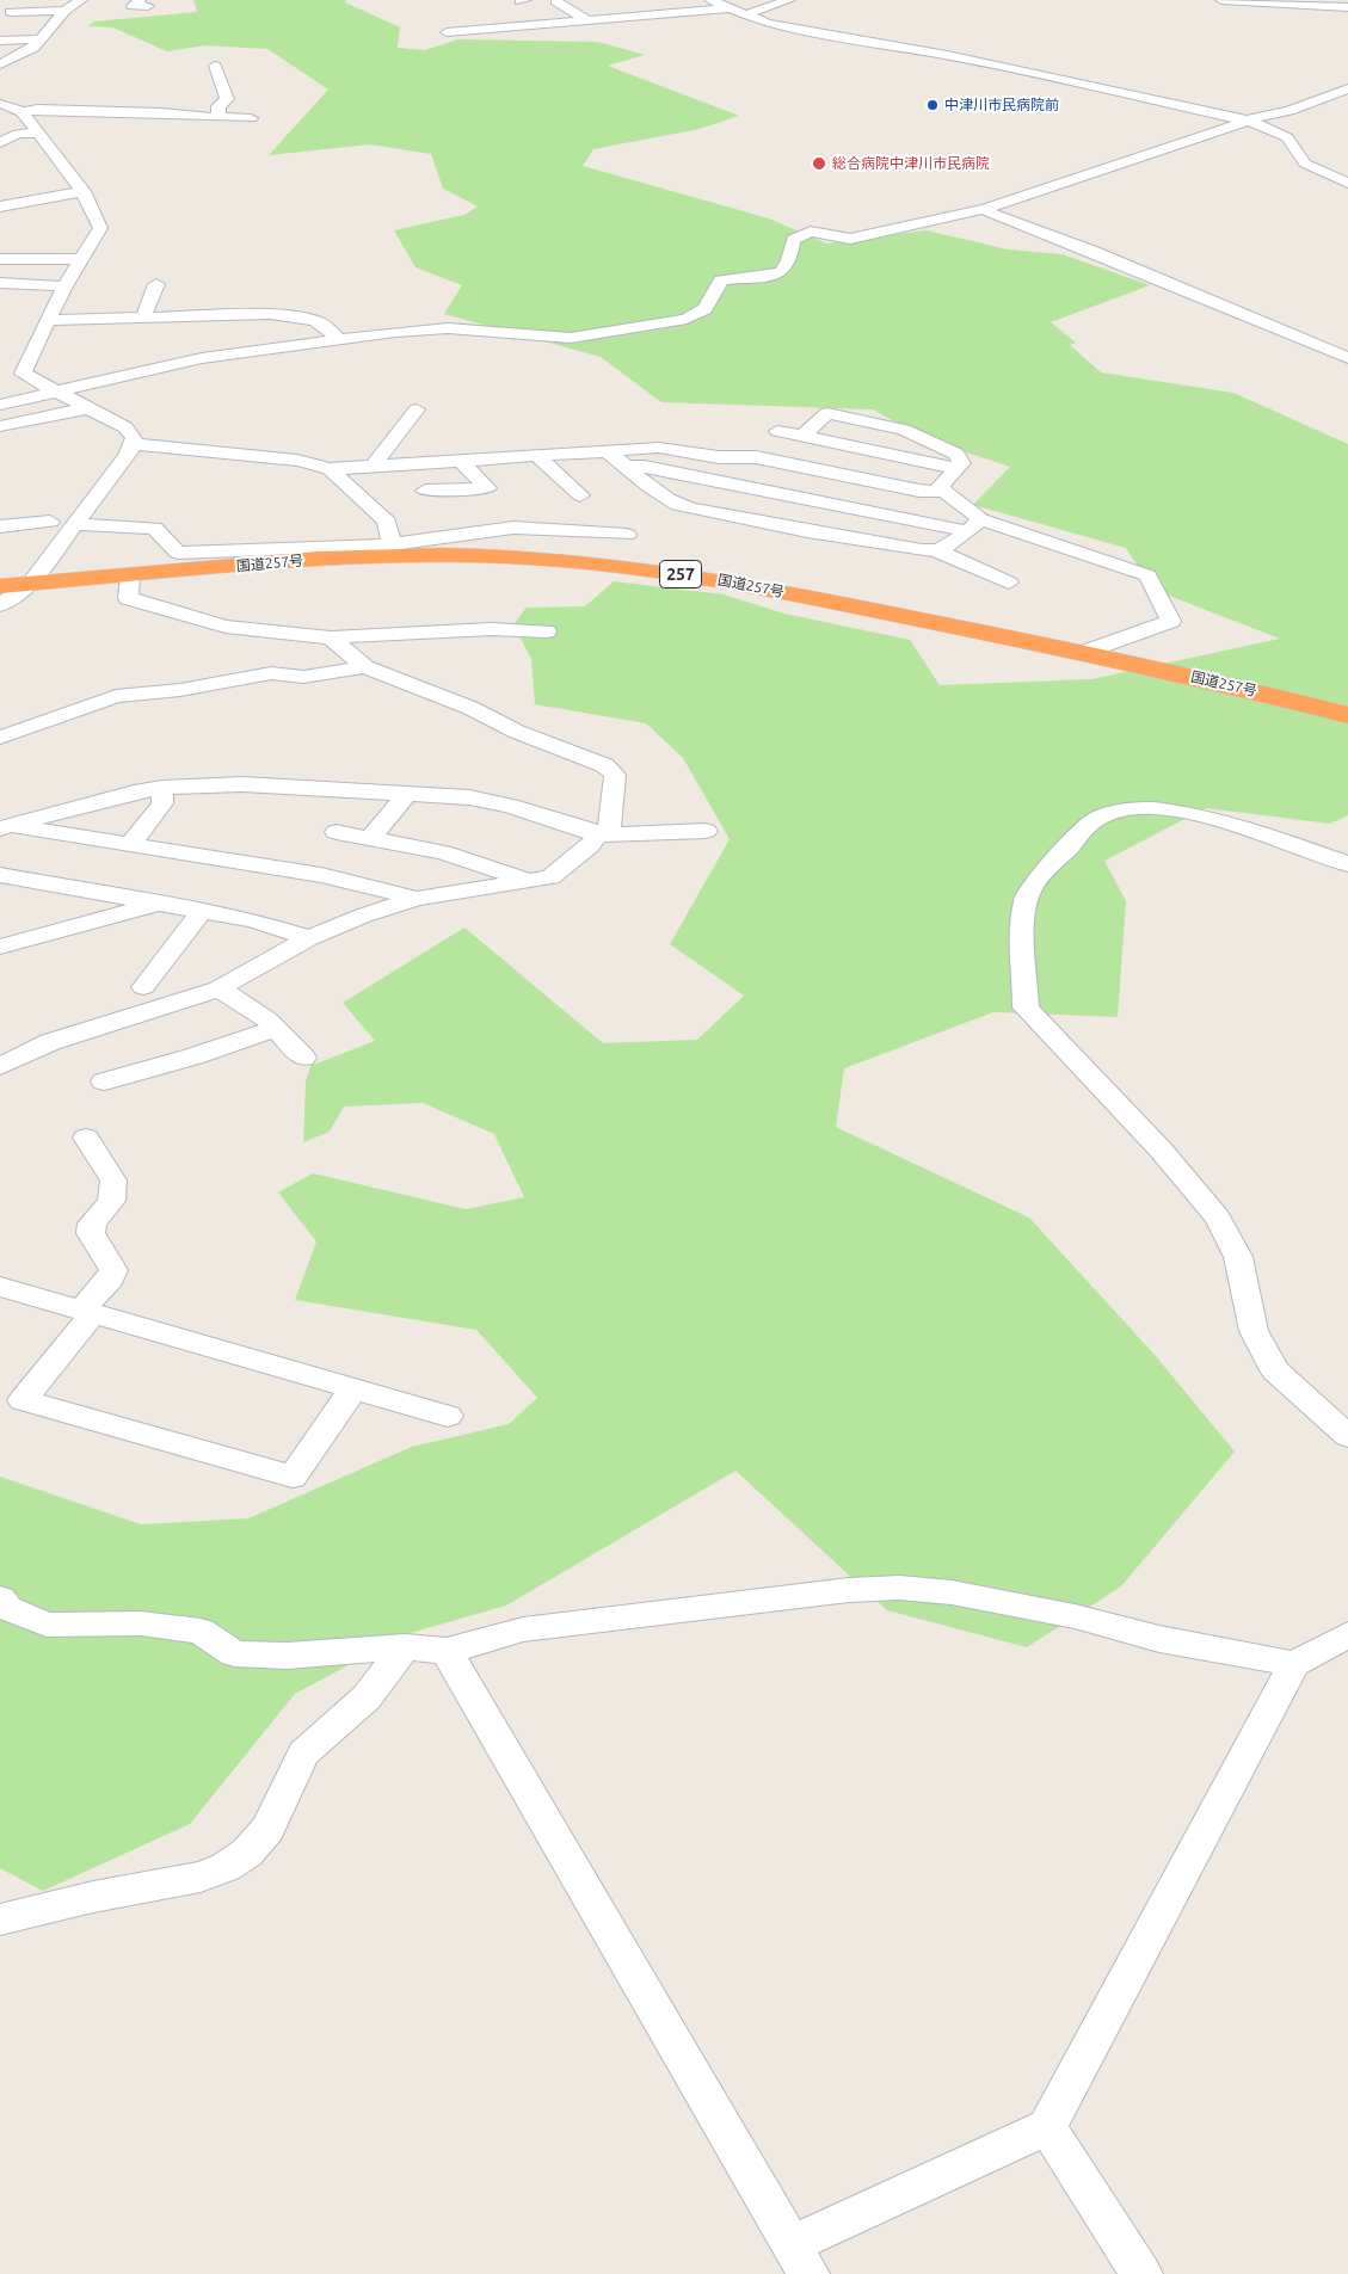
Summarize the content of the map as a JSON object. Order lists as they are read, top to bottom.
{
  "streets": {
    "highway": ["国道257号", "257"]
  },
  "places": ["中津川市民病院前", "総合病院中津川市民病院"]
}
